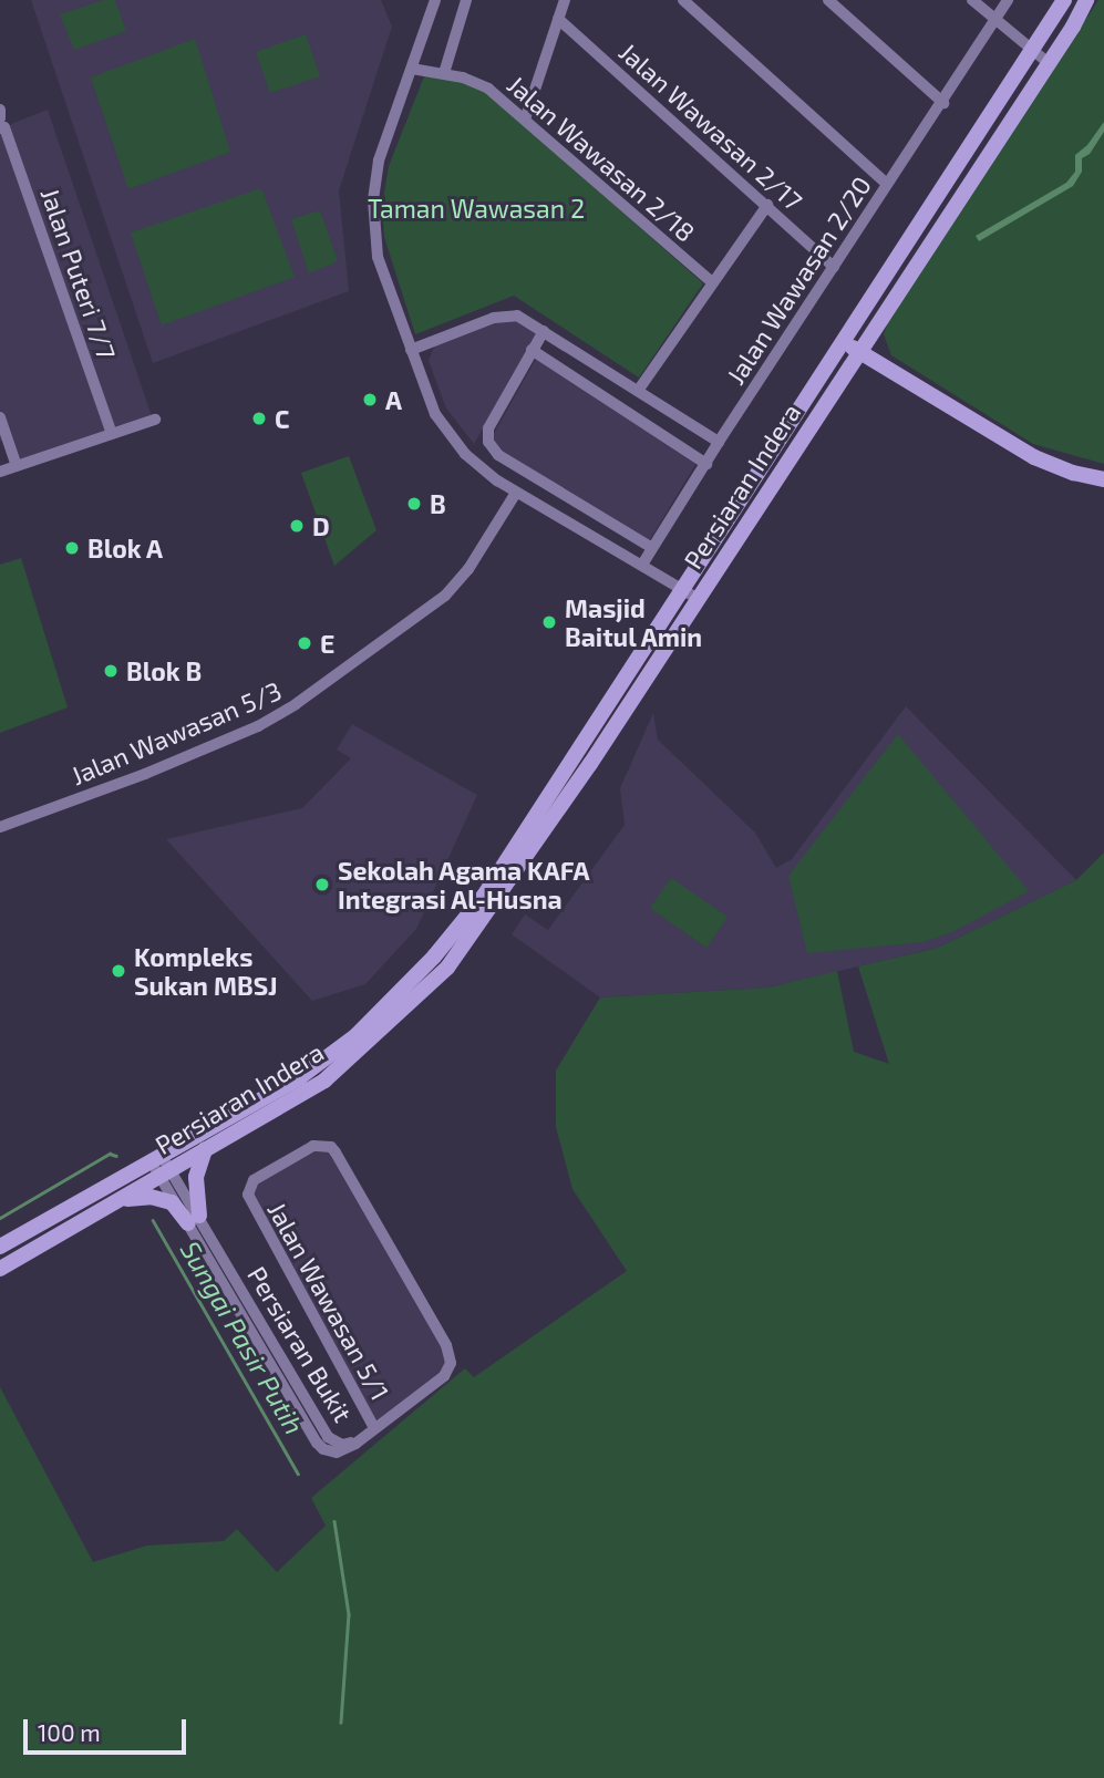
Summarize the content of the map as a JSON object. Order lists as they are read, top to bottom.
{
  "streets": {
    "main road": ["Persiaran Indera"],
    "street": [
      "Jalan Wawasan 2/17",
      "Jalan Wawasan 2/18",
      "Jalan Puteri 7/7",
      "Jalan Wawasan 2/20",
      "Jalan Wawasan 5/3",
      "Jalan Wawasan 5/1",
      "Persiaran Bukit"
    ]
  },
  "crossings": [
    ["Jalan Wawasan 2/17", "Jalan Wawasan 2/20"],
    ["Persiaran Indera", "Persiaran Bukit"],
    ["Jalan Wawasan 5/1", "Persiaran Bukit"]
  ],
  "water": ["Sungai Pasir Putih"],
  "parks": ["Taman Wawasan 2"],
  "places": [
    "A",
    "C",
    "B",
    "D",
    "Blok A",
    "Masjid Baitul Amin",
    "E",
    "Blok B",
    "Sekolah Agama KAFA Integrasi Al-Husna",
    "Kompleks Sukan MBSJ"
  ],
  "scale_bar": "100 m"
}
